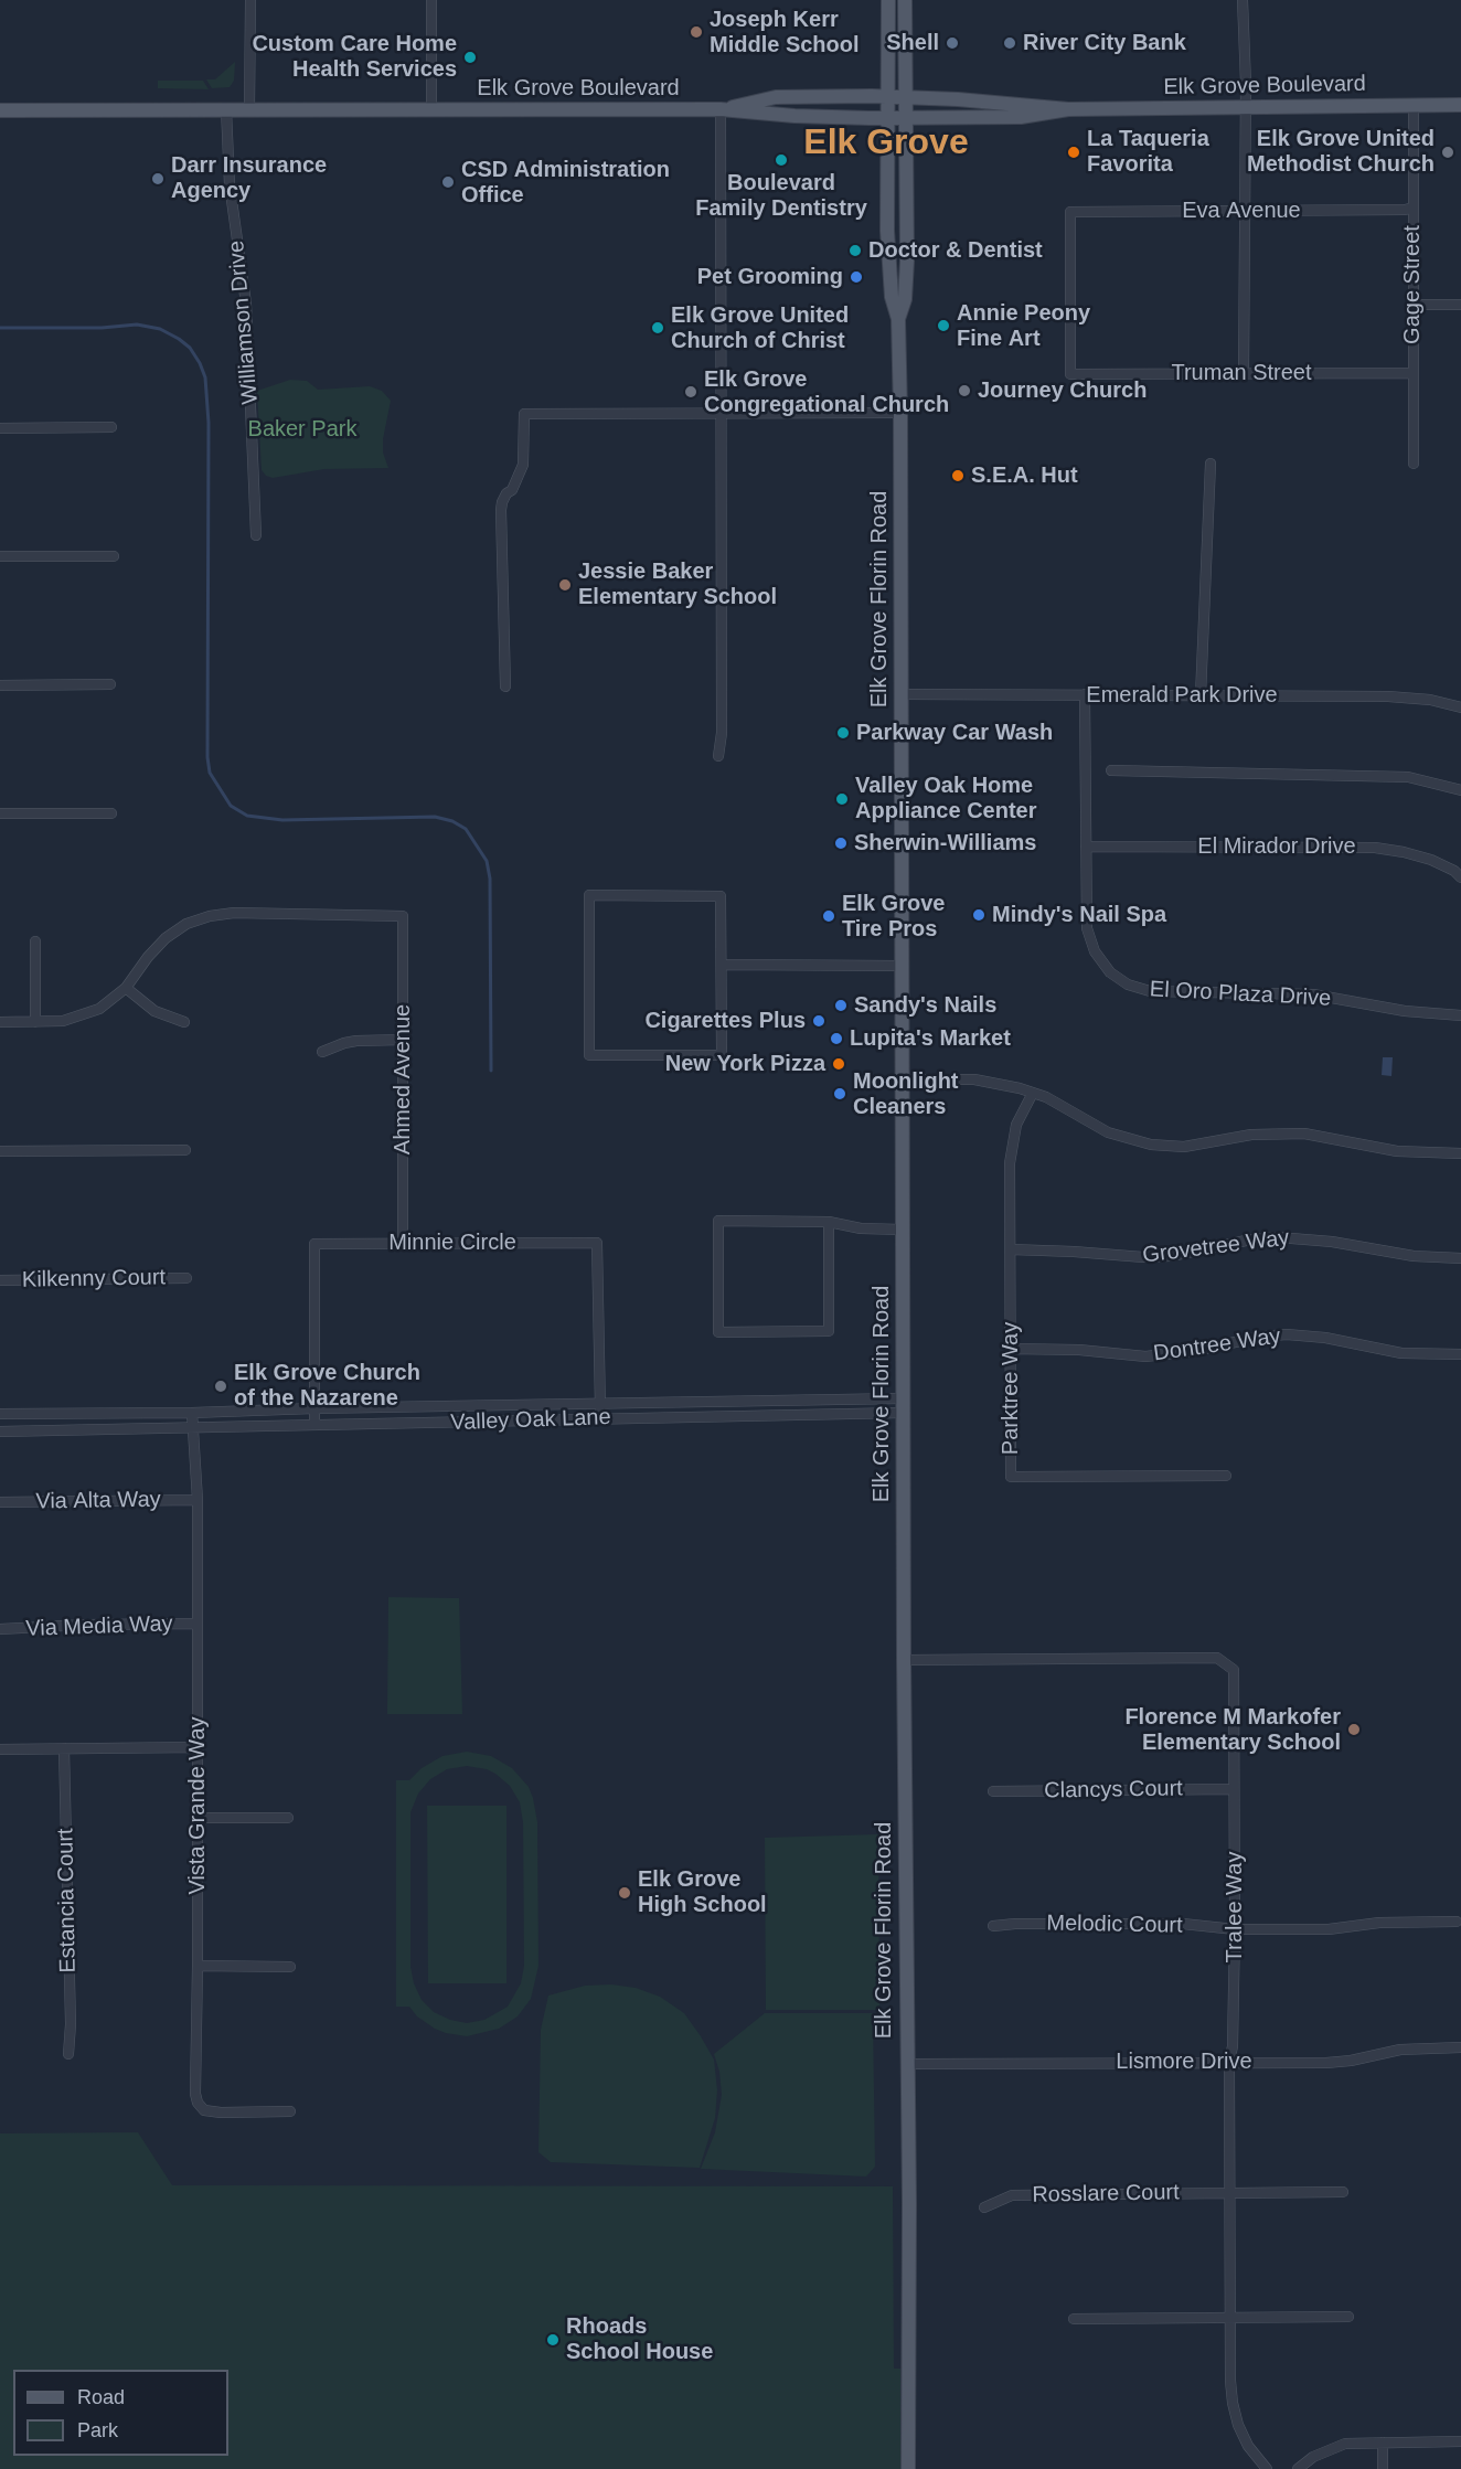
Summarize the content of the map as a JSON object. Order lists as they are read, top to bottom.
{
  "streets": {
    "main road": ["Elk Grove Boulevard", "Elk Grove Florin Road"],
    "street": [
      "Eva Avenue",
      "Gage Street",
      "Williamson Drive",
      "Truman Street",
      "Emerald Park Drive",
      "El Mirador Drive",
      "El Oro Plaza Drive",
      "Ahmed Avenue",
      "Minnie Circle",
      "Grovetree Way",
      "Kilkenny Court",
      "Dontree Way",
      "Parktree Way",
      "Valley Oak Lane",
      "Via Alta Way",
      "Via Media Way",
      "Clancys Court",
      "Vista Grande Way",
      "Estancia Court",
      "Tralee Way",
      "Melodic Court",
      "Lismore Drive",
      "Rosslare Court"
    ]
  },
  "crossings": [
    ["Elk Grove Boulevard", "Gage Street"],
    ["Elk Grove Boulevard", "Williamson Drive"],
    ["Elk Grove Boulevard", "Elk Grove Florin Road"],
    ["Eva Avenue", "Gage Street"],
    ["Eva Avenue", "Truman Street"],
    ["Gage Street", "Truman Street"],
    ["Elk Grove Florin Road", "Emerald Park Drive"],
    ["Elk Grove Florin Road", "Valley Oak Lane"],
    ["Elk Grove Florin Road", "Tralee Way"],
    ["Elk Grove Florin Road", "Lismore Drive"],
    ["Emerald Park Drive", "El Oro Plaza Drive"],
    ["El Mirador Drive", "El Oro Plaza Drive"],
    ["Ahmed Avenue", "Minnie Circle"],
    ["Minnie Circle", "Valley Oak Lane"],
    ["Grovetree Way", "Parktree Way"],
    ["Dontree Way", "Parktree Way"],
    ["Valley Oak Lane", "Vista Grande Way"],
    ["Via Alta Way", "Vista Grande Way"],
    ["Via Media Way", "Vista Grande Way"],
    ["Clancys Court", "Tralee Way"],
    ["Tralee Way", "Melodic Court"],
    ["Tralee Way", "Lismore Drive"],
    ["Tralee Way", "Rosslare Court"]
  ],
  "districts": ["Elk Grove"],
  "parks": ["Baker Park"],
  "places": [
    "Joseph Kerr Middle School",
    "Shell",
    "River City Bank",
    "Custom Care Home Health Services",
    "La Taqueria Favorita",
    "Elk Grove United Methodist Church",
    "Boulevard Family Dentistry",
    "Darr Insurance Agency",
    "CSD Administration Office",
    "Doctor & Dentist",
    "Pet Grooming",
    "Annie Peony Fine Art",
    "Elk Grove United Church of Christ",
    "Journey Church",
    "Elk Grove Congregational Church",
    "S.E.A. Hut",
    "Jessie Baker Elementary School",
    "Parkway Car Wash",
    "Valley Oak Home Appliance Center",
    "Sherwin-Williams",
    "Mindy's Nail Spa",
    "Elk Grove Tire Pros",
    "Sandy's Nails",
    "Cigarettes Plus",
    "Lupita's Market",
    "New York Pizza",
    "Moonlight Cleaners",
    "Elk Grove Church of the Nazarene",
    "Florence M Markofer Elementary School",
    "Elk Grove High School",
    "Rhoads School House"
  ],
  "legend": ["Road", "Park"]
}
